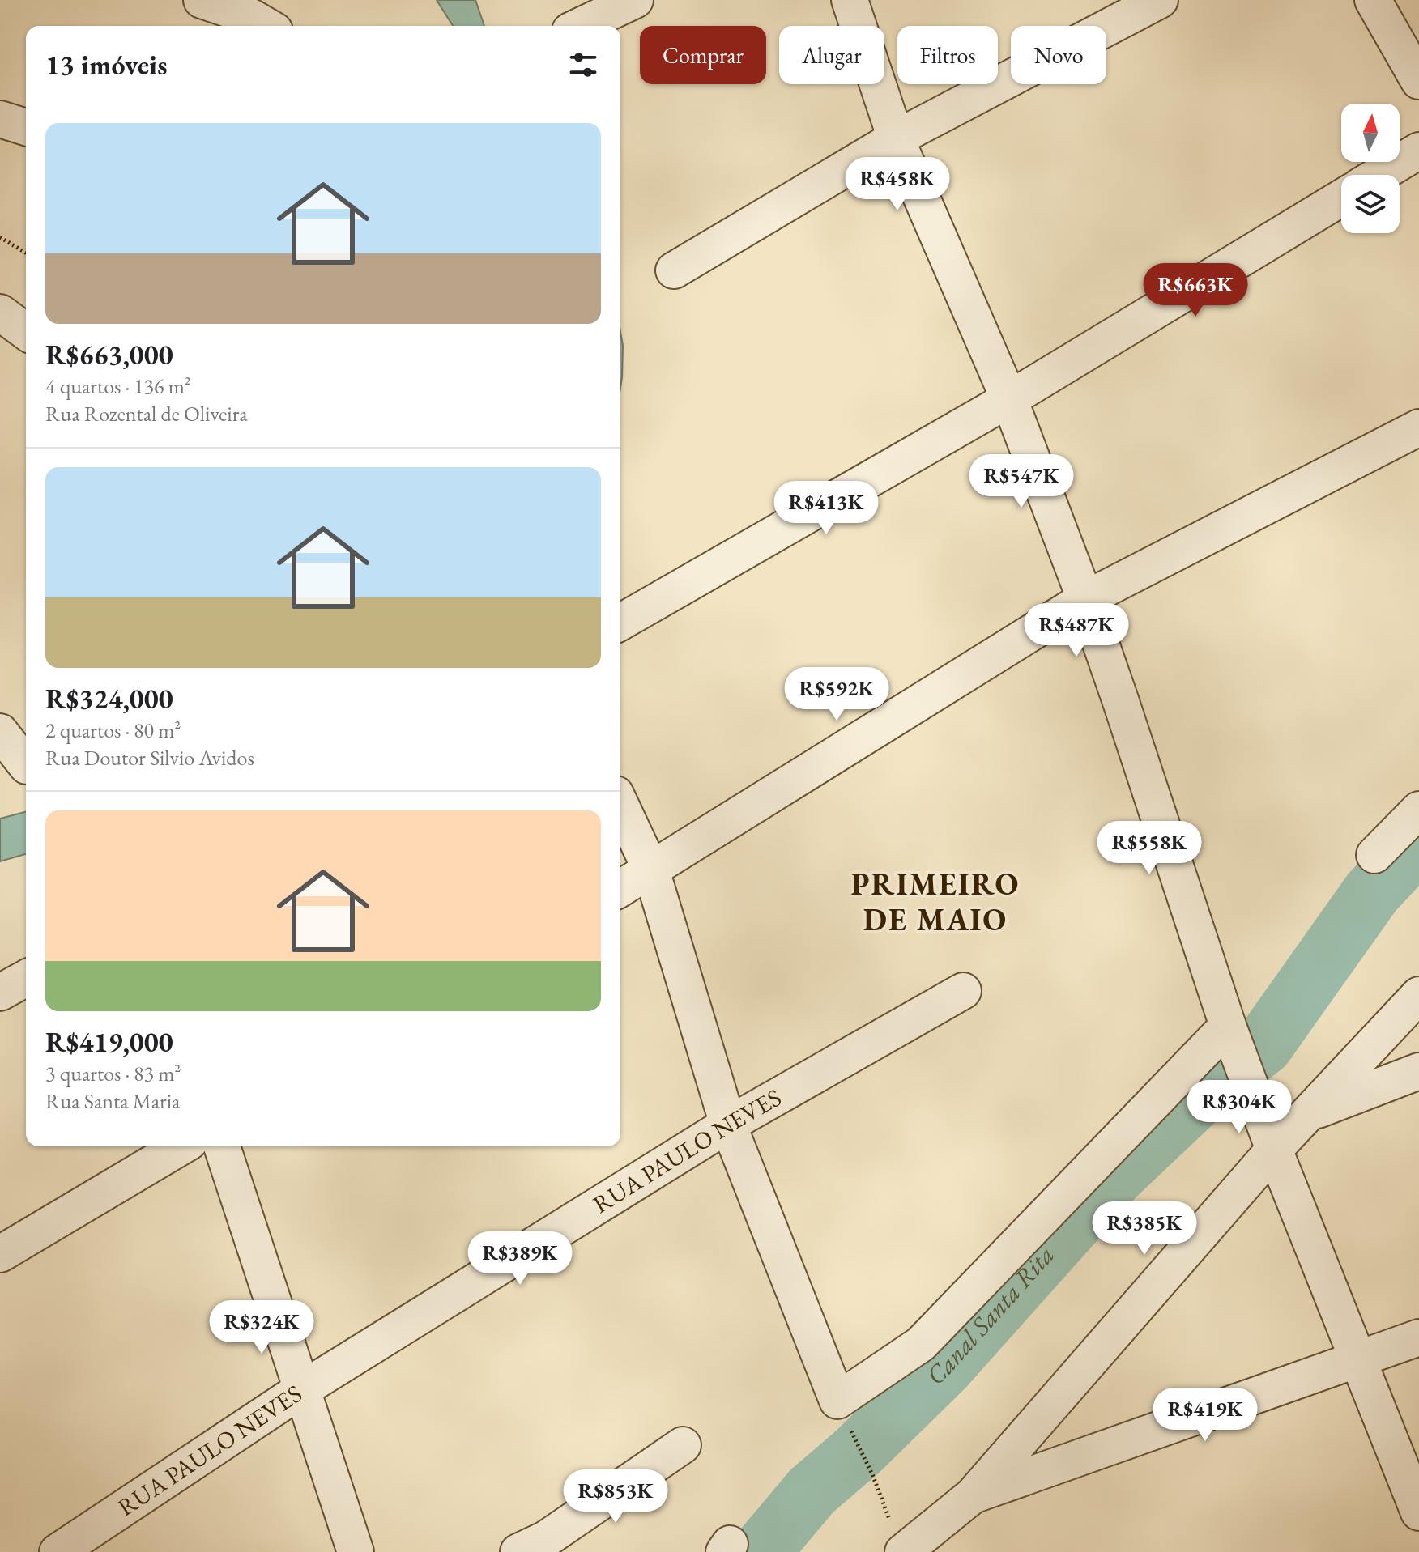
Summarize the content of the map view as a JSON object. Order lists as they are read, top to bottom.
{
  "streets": {
    "street": ["RUA PAULO NEVES"]
  },
  "districts": ["PRIMEIRO DE MAIO"],
  "water": ["Canal Santa Rita"],
  "north": "top",
  "page": {
    "chip": [
      "Comprar",
      "Alugar",
      "Filtros",
      "Novo"
    ],
    "heading": "13 imóveis",
    "list": [
      {
        "name": "R$663,000",
        "note": "4 quartos · 136 m² · Rua Rozental de Oliveira"
      },
      {
        "name": "R$324,000",
        "note": "2 quartos · 80 m² · Rua Doutor Silvio Avidos"
      },
      {
        "name": "R$419,000",
        "note": "3 quartos · 83 m² · Rua Santa Maria"
      }
    ],
    "price": [
      "R$458K",
      "R$663K",
      "R$547K",
      "R$413K",
      "R$487K",
      "R$592K",
      "R$558K",
      "R$304K",
      "R$385K",
      "R$389K",
      "R$324K",
      "R$419K",
      "R$853K"
    ]
  }
}
